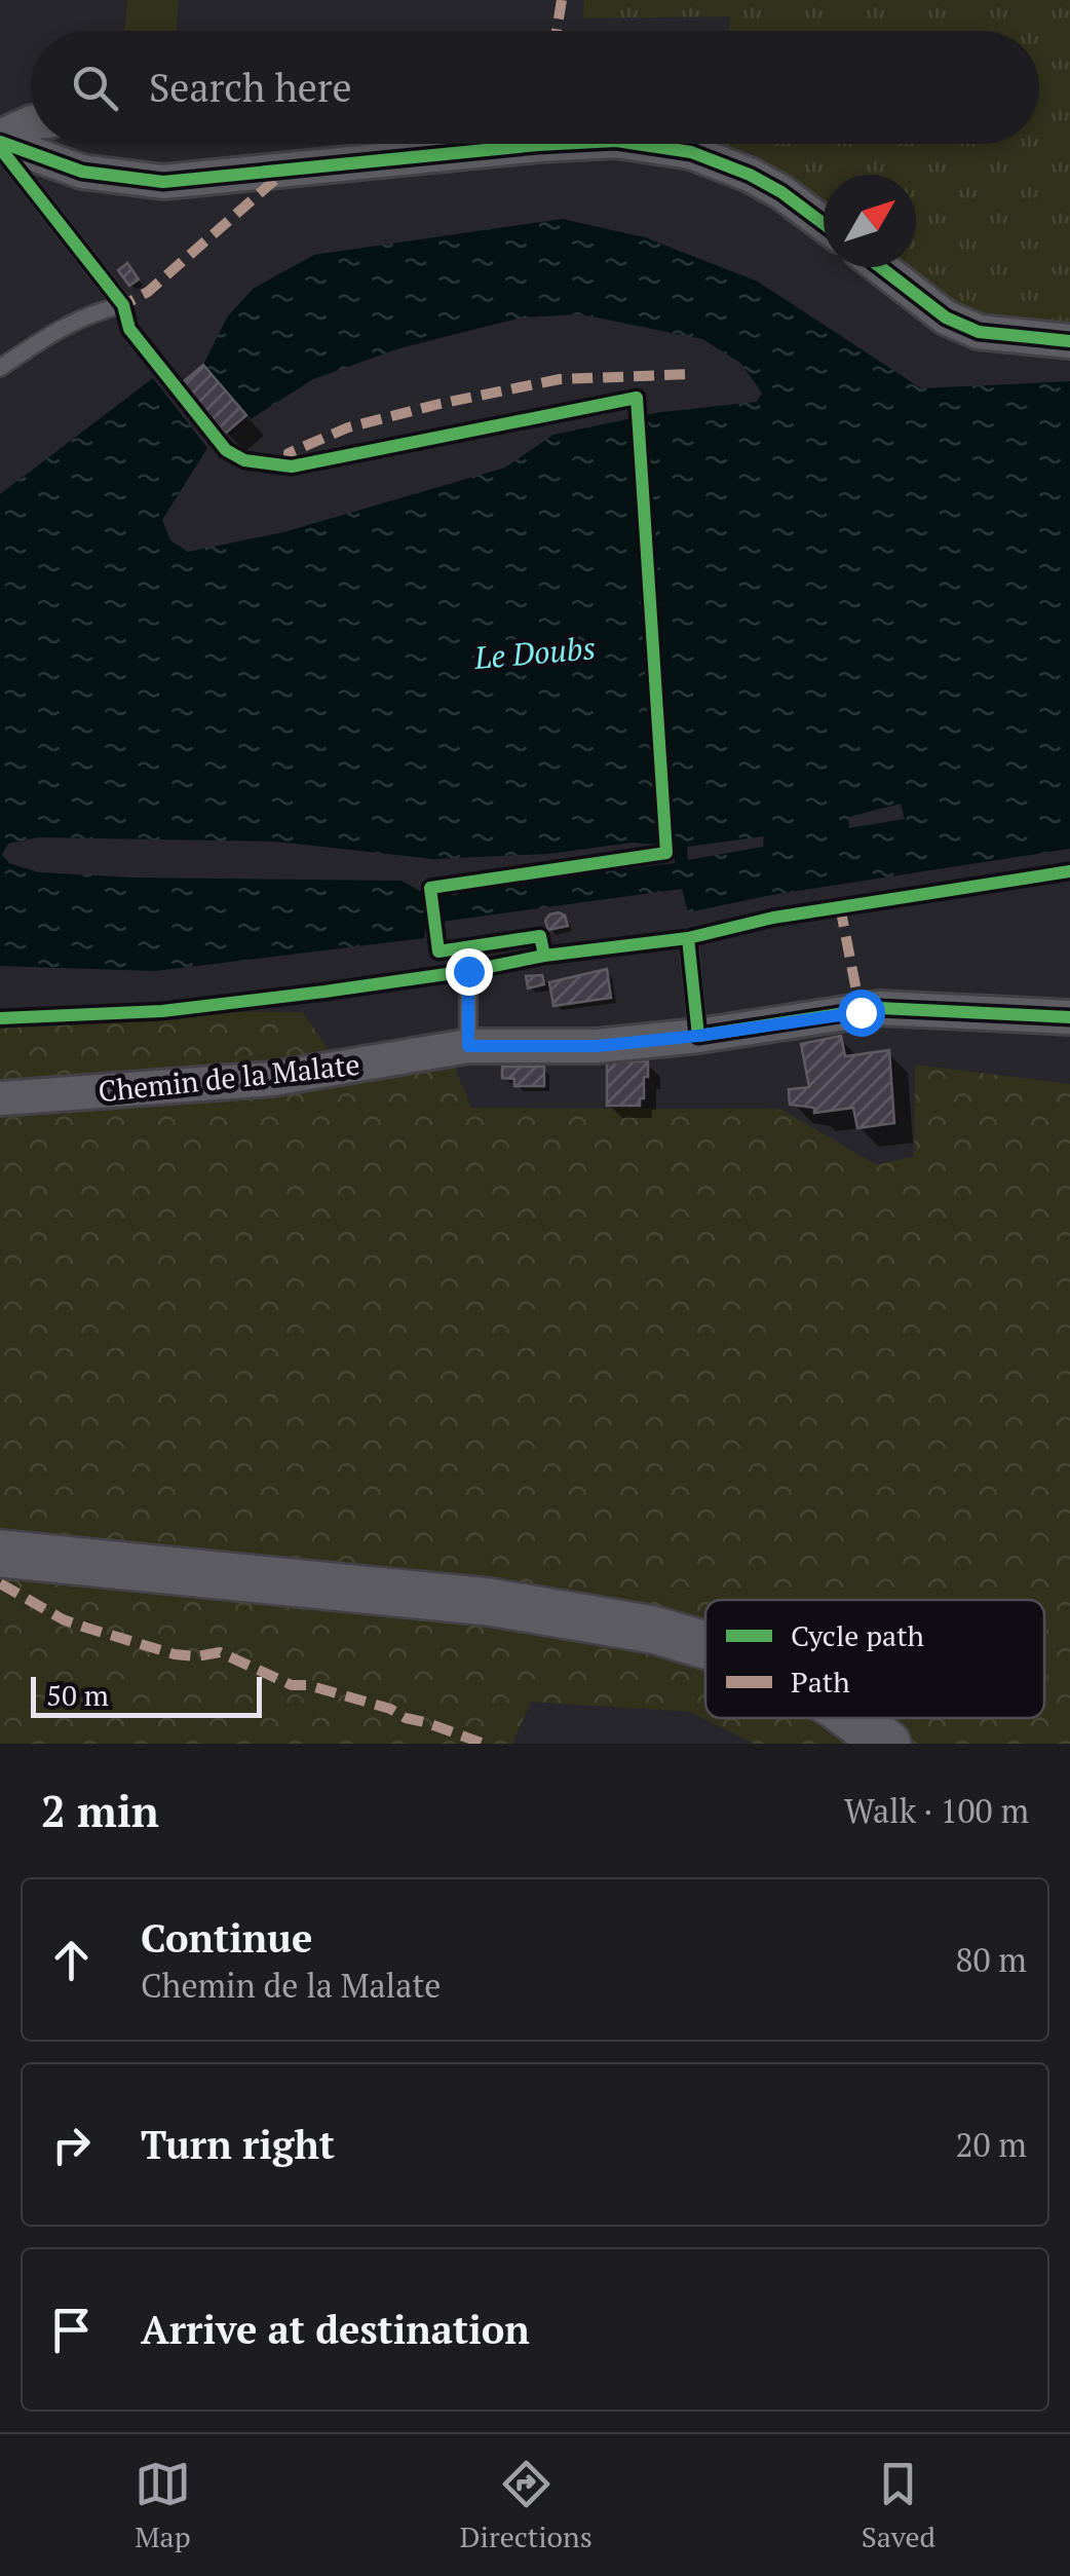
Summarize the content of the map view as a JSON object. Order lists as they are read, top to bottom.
{
  "streets": {
    "street": ["Chemin de la Malate"]
  },
  "water": ["Le Doubs"],
  "legend": ["Cycle path", "Path"],
  "scale_bar": "50 m",
  "north": "top right",
  "page": {
    "search": "Search here",
    "scale": "50 m",
    "heading": ["2 min", "Walk · 100 m"],
    "list": [
      ["Continue", "Chemin de la Malate", "80 m"],
      ["Turn right", "20 m"],
      "Arrive at destination"
    ],
    "nav": ["Map", "Directions", "Saved"]
  }
}
